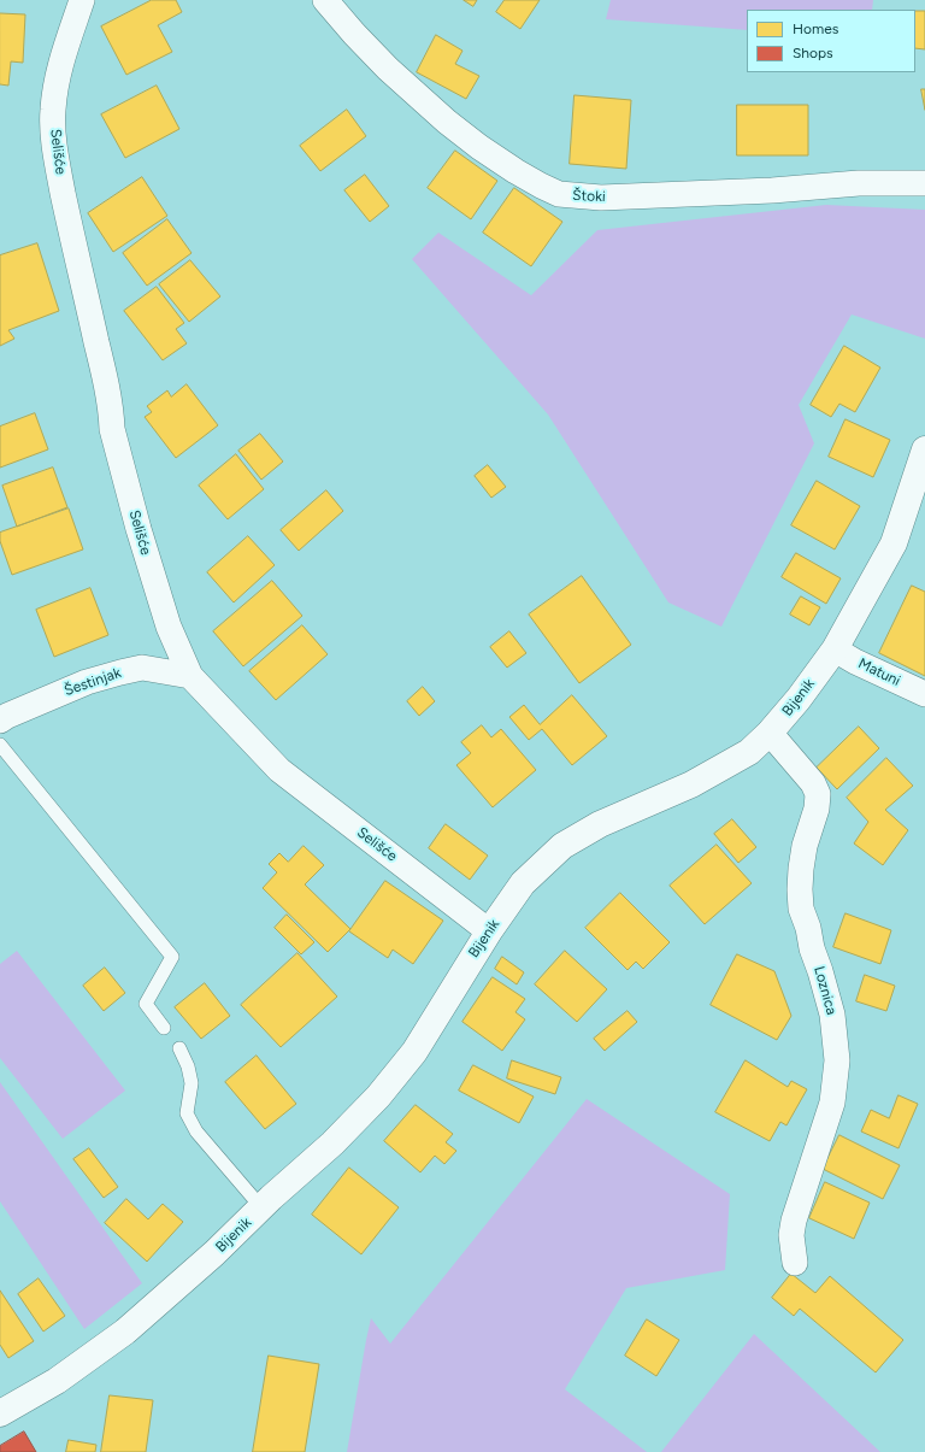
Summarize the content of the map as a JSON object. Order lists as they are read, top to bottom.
{
  "streets": {
    "main road": ["Bijenik"],
    "street": [
      "Selišće",
      "Štoki",
      "Matuni",
      "Šestinjak",
      "Loznica"
    ]
  },
  "crossings": [
    ["Selišće", "Šestinjak"],
    ["Selišće", "Bijenik"],
    ["Matuni", "Bijenik"],
    ["Bijenik", "Loznica"]
  ],
  "legend": ["Homes", "Shops"]
}
